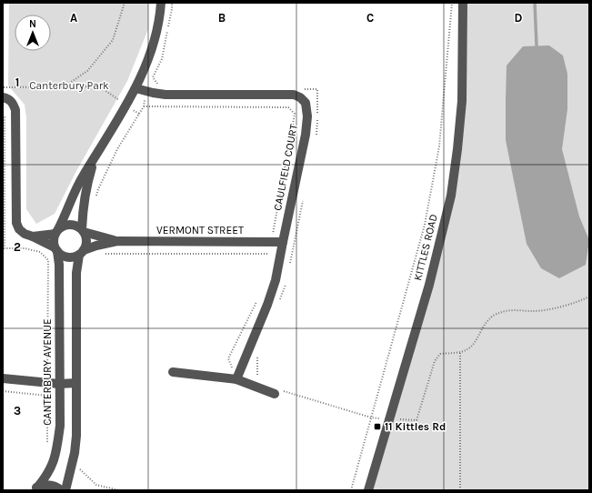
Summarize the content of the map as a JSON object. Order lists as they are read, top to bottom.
{
  "streets": {
    "street": [
      "CAULFIELD COURT",
      "VERMONT STREET",
      "KITTLES ROAD",
      "CANTERBURY AVENUE"
    ]
  },
  "crossings": [
    ["CAULFIELD COURT", "VERMONT STREET"],
    ["VERMONT STREET", "CANTERBURY AVENUE"]
  ],
  "parks": ["Canterbury Park"],
  "places": {
    "transit": ["11 Kittles Rd"]
  },
  "north": "top",
  "grid": {
    "columns": [
      "A",
      "B",
      "C",
      "D"
    ],
    "rows": ["1", "2", "3"]
  }
}
